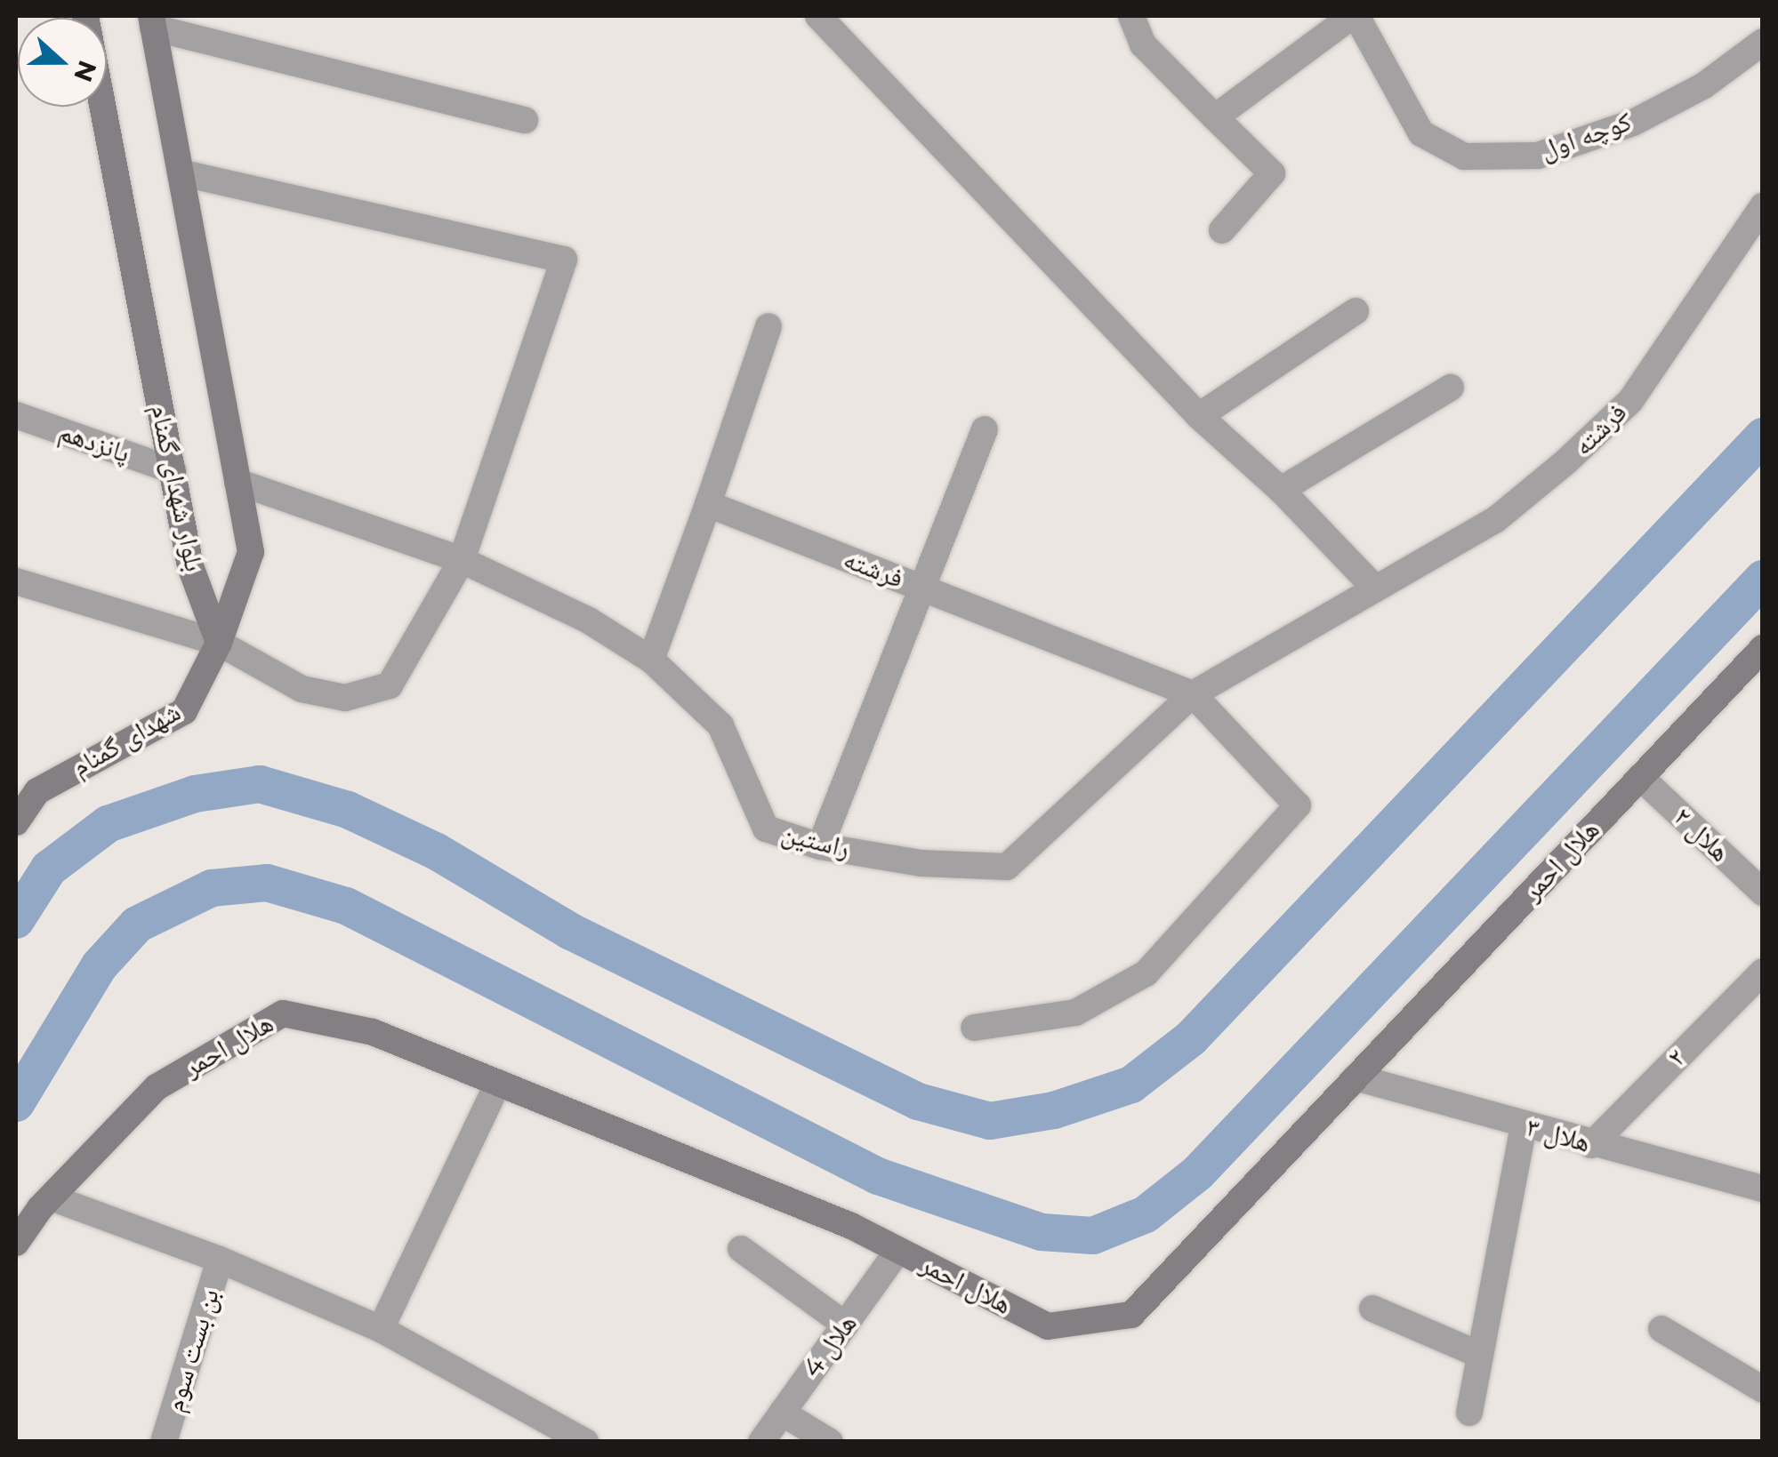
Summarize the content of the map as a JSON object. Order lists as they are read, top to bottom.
{
  "streets": {
    "main road": ["بلوار شهدای گمنام", "شهدای گمنام", "هلال احمر"],
    "street": [
      "کوچه اول",
      "فرشته",
      "پانزدهم",
      "هلال ۲",
      "راستین",
      "۲",
      "هلال ۳",
      "هلال 4",
      "بن بست سوم"
    ]
  },
  "crossings": [
    ["فرشته", "راستین"],
    ["پانزدهم", "بلوار شهدای گمنام"],
    ["بلوار شهدای گمنام", "شهدای گمنام"],
    ["بلوار شهدای گمنام", "راستین"],
    ["هلال ۲", "هلال احمر"],
    ["هلال احمر", "هلال ۳"],
    ["هلال احمر", "هلال 4"],
    ["۲", "هلال ۳"]
  ],
  "north": "right"
}
